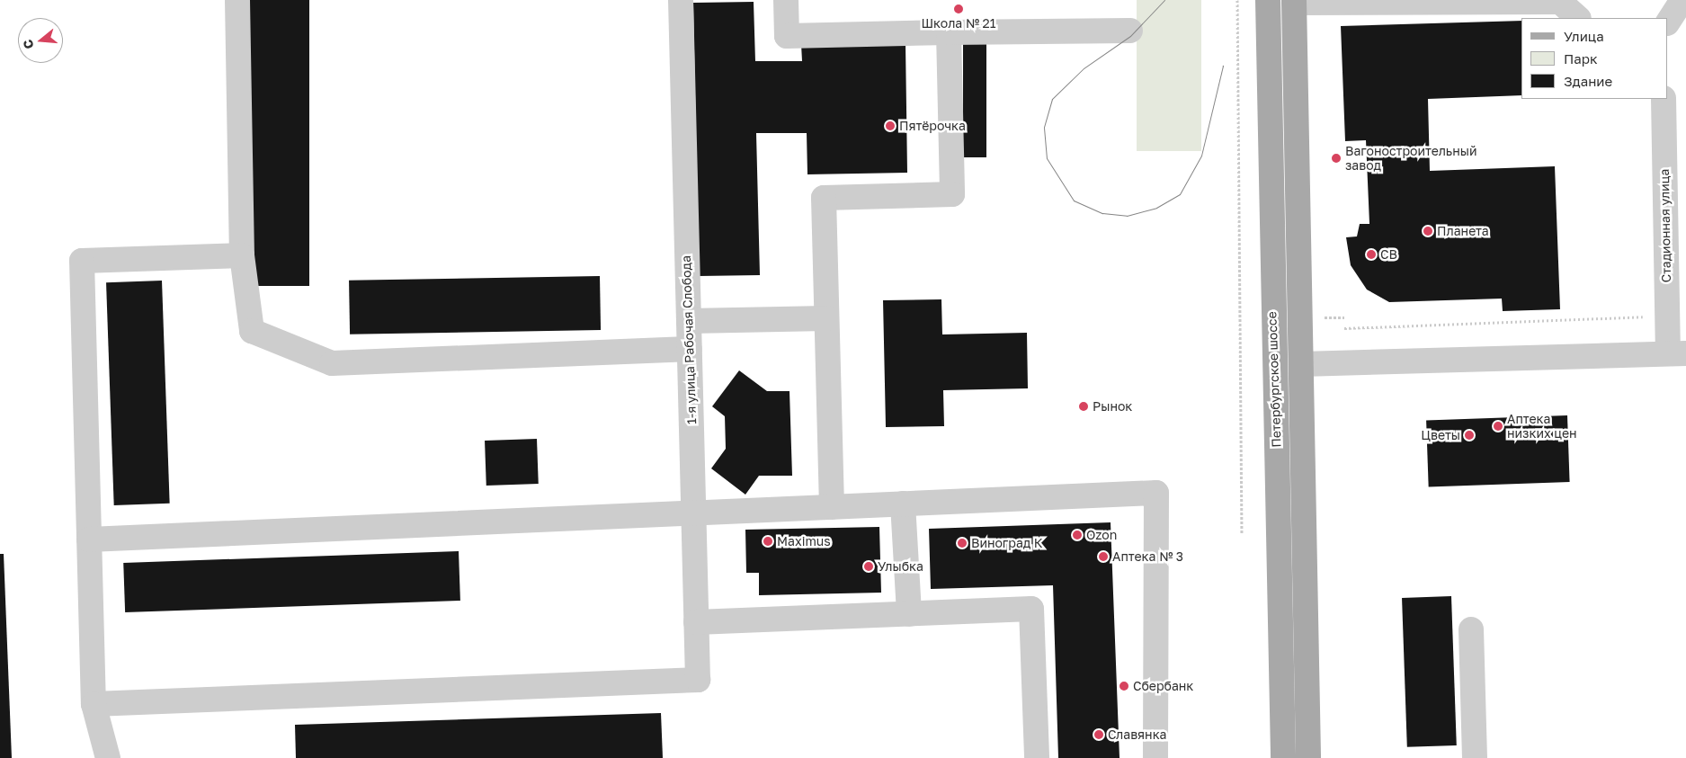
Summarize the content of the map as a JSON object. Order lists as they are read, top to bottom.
{
  "streets": {
    "main road": ["Петербургское шоссе"],
    "street": ["Стадионная улица", "1-я улица Рабочая Слобода"]
  },
  "places": [
    "Школа № 21",
    "Пятёрочка",
    "Вагоностроительный завод",
    "Планета",
    "СВ",
    "Рынок",
    "Аптека низких цен",
    "Цветы",
    "Ozon",
    "Maximus",
    "Виноград К",
    "Аптека № 3",
    "Улыбка",
    "Сбербанк",
    "Славянка"
  ],
  "legend": ["Улица", "Парк", "Здание"],
  "north": "left"
}
